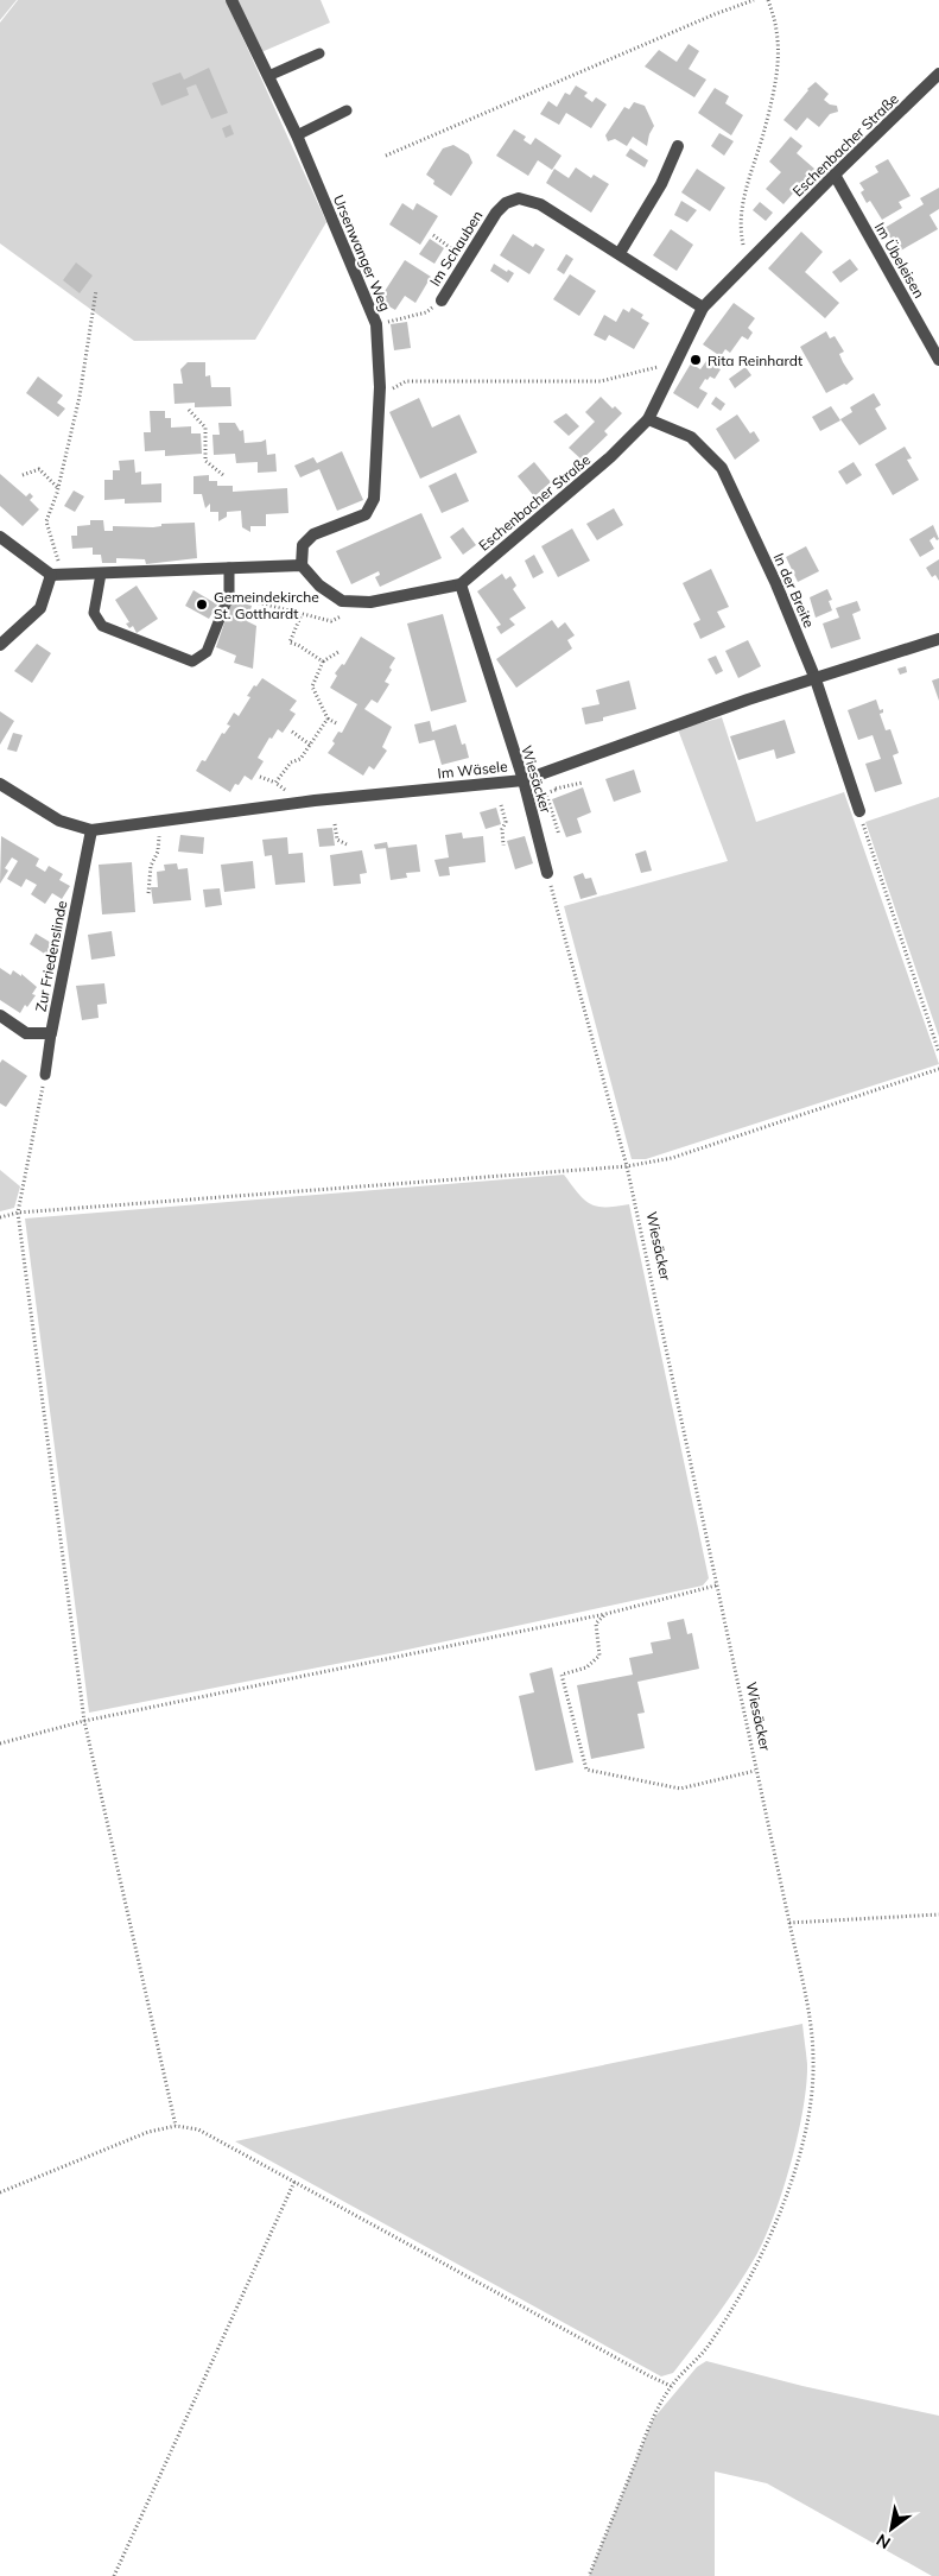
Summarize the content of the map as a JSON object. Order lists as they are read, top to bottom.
{
  "streets": {
    "street": [
      "Eschenbacher Straße",
      "Im Schauben",
      "Ursenwanger Weg",
      "Im Übeleisen",
      "In der Breite",
      "Im Wäsele",
      "Wiesäcker",
      "Zur Friedenslinde"
    ]
  },
  "crossings": [
    ["Eschenbacher Straße", "Im Schauben"],
    ["Eschenbacher Straße", "Ursenwanger Weg"],
    ["Eschenbacher Straße", "Im Übeleisen"],
    ["Eschenbacher Straße", "In der Breite"],
    ["Eschenbacher Straße", "Wiesäcker"],
    ["In der Breite", "Im Wäsele"],
    ["Im Wäsele", "Wiesäcker"],
    ["Im Wäsele", "Zur Friedenslinde"]
  ],
  "places": ["Rita Reinhardt", "Gemeindekirche St. Gotthardt"],
  "north": "bottom left"
}
